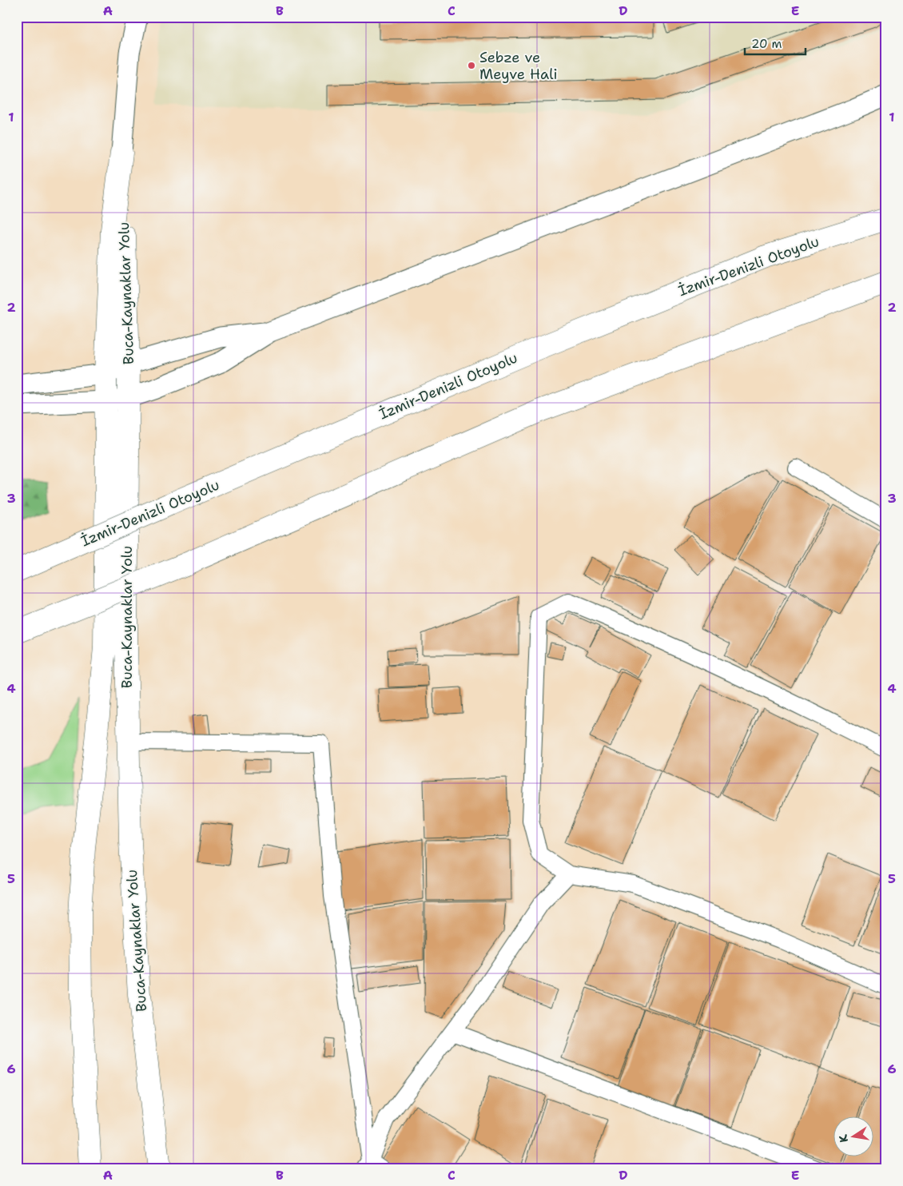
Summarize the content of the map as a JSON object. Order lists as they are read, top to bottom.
{
  "streets": {
    "main road": ["İzmir-Denizli Otoyolu", "Buca-Kaynaklar Yolu"]
  },
  "places": ["Sebze ve Meyve Hali"],
  "scale_bar": "20 m",
  "north": "left",
  "grid": {
    "columns": [
      "A",
      "B",
      "C",
      "D",
      "E"
    ],
    "rows": [
      "1",
      "2",
      "3",
      "4",
      "5",
      "6"
    ]
  }
}
